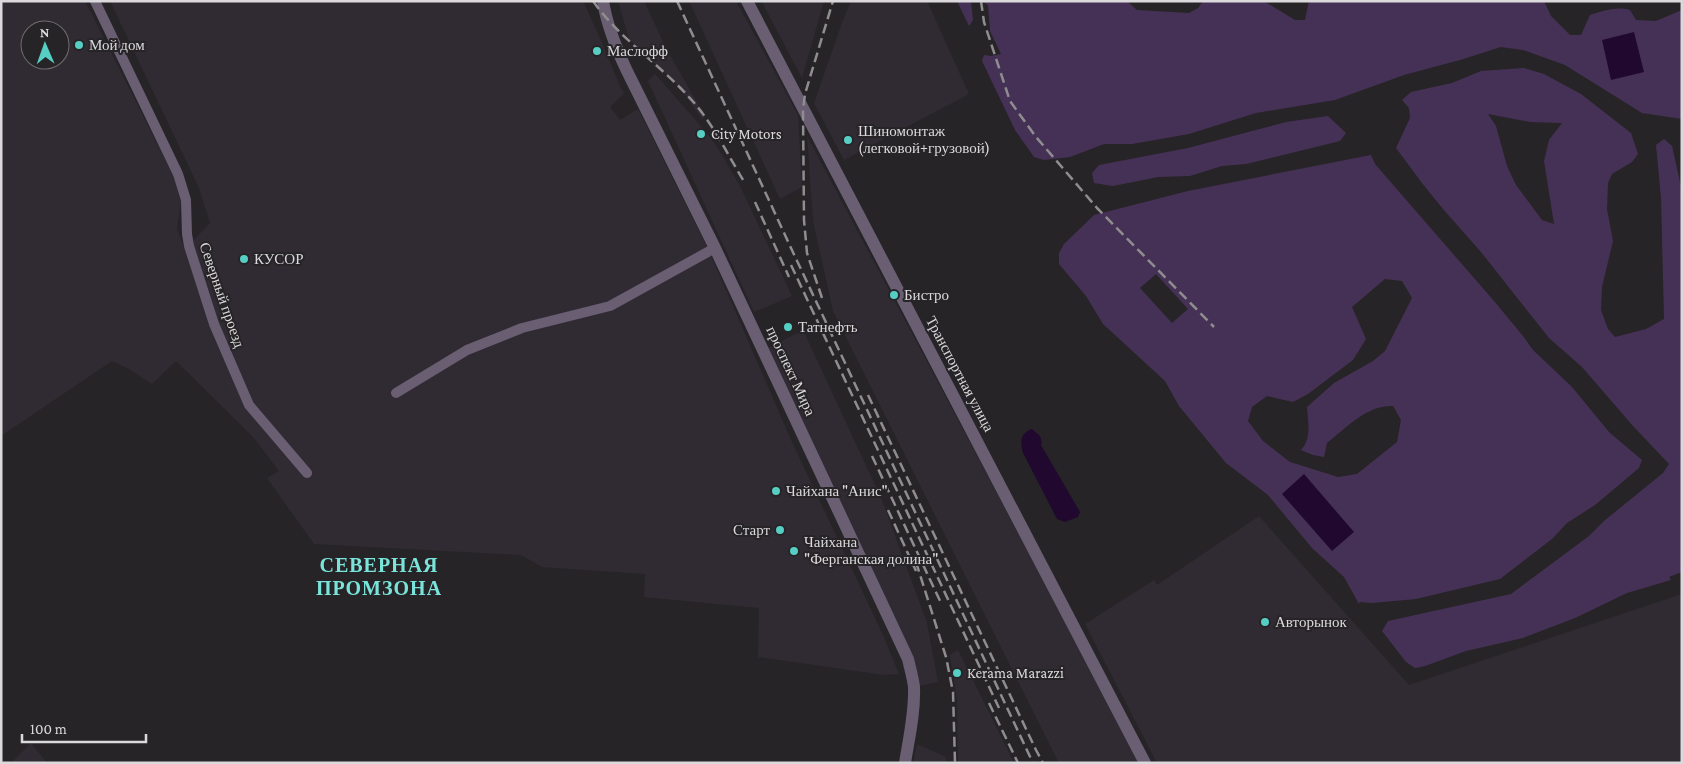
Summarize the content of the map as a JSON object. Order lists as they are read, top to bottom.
{
  "streets": {
    "street": ["Северный проезд", "проспект Мира", "Транспортная улица"]
  },
  "districts": ["СЕВЕРНАЯ ПРОМЗОНА"],
  "places": [
    "Мой дом",
    "Маслофф",
    "City Motors",
    "Шиномонтаж (легковой+грузовой)",
    "КУСОР",
    "Бистро",
    "Татнефть",
    "Чайхана \"Анис\"",
    "Старт",
    "Чайхана \"Ферганская долина\"",
    "Авторынок",
    "Kerama Marazzi"
  ],
  "scale_bar": "100 m",
  "north": "top"
}
